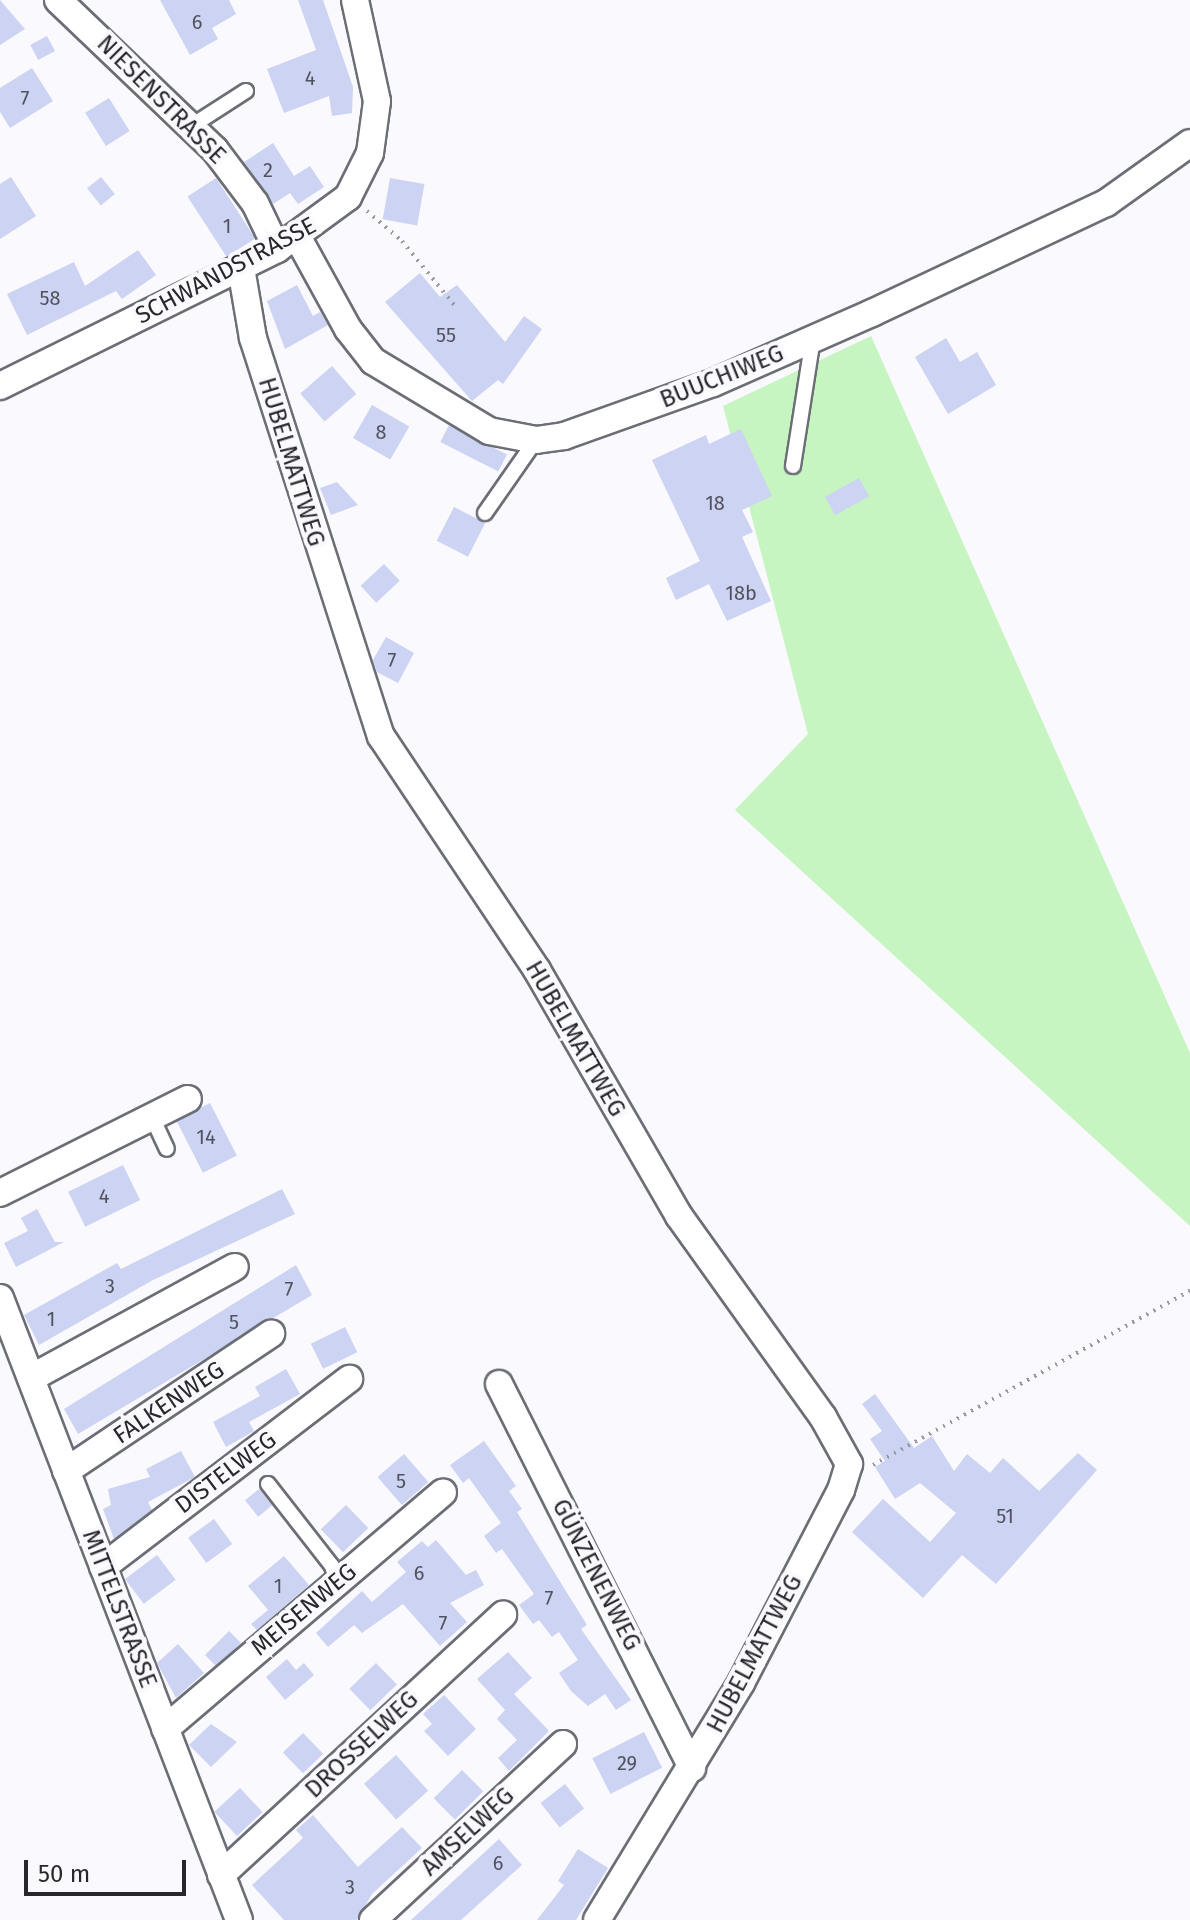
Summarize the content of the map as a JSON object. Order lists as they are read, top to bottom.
{
  "streets": {
    "street": [
      "NIESENSTRASSE",
      "SCHWANDSTRASSE",
      "BUUCHIWEG",
      "HUBELMATTWEG",
      "FALKENWEG",
      "DISTELWEG",
      "GÜNZENENWEG",
      "MITTELSTRASSE",
      "MEISENWEG",
      "DROSSELWEG",
      "AMSELWEG"
    ]
  },
  "crossings": [
    ["NIESENSTRASSE", "SCHWANDSTRASSE"],
    ["NIESENSTRASSE", "BUUCHIWEG"],
    ["SCHWANDSTRASSE", "BUUCHIWEG"],
    ["SCHWANDSTRASSE", "HUBELMATTWEG"],
    ["HUBELMATTWEG", "GÜNZENENWEG"],
    ["FALKENWEG", "MITTELSTRASSE"],
    ["DISTELWEG", "MITTELSTRASSE"],
    ["MITTELSTRASSE", "MEISENWEG"],
    ["MITTELSTRASSE", "DROSSELWEG"]
  ],
  "house_numbers": [
    "6",
    "4",
    "7",
    "2",
    "1",
    "58",
    "55",
    "8",
    "18",
    "18b",
    "7",
    "14",
    "4",
    "3",
    "7",
    "1",
    "5",
    "5",
    "51",
    "6",
    "1",
    "7",
    "7",
    "29",
    "6",
    "3"
  ],
  "scale_bar": "50 m"
}
